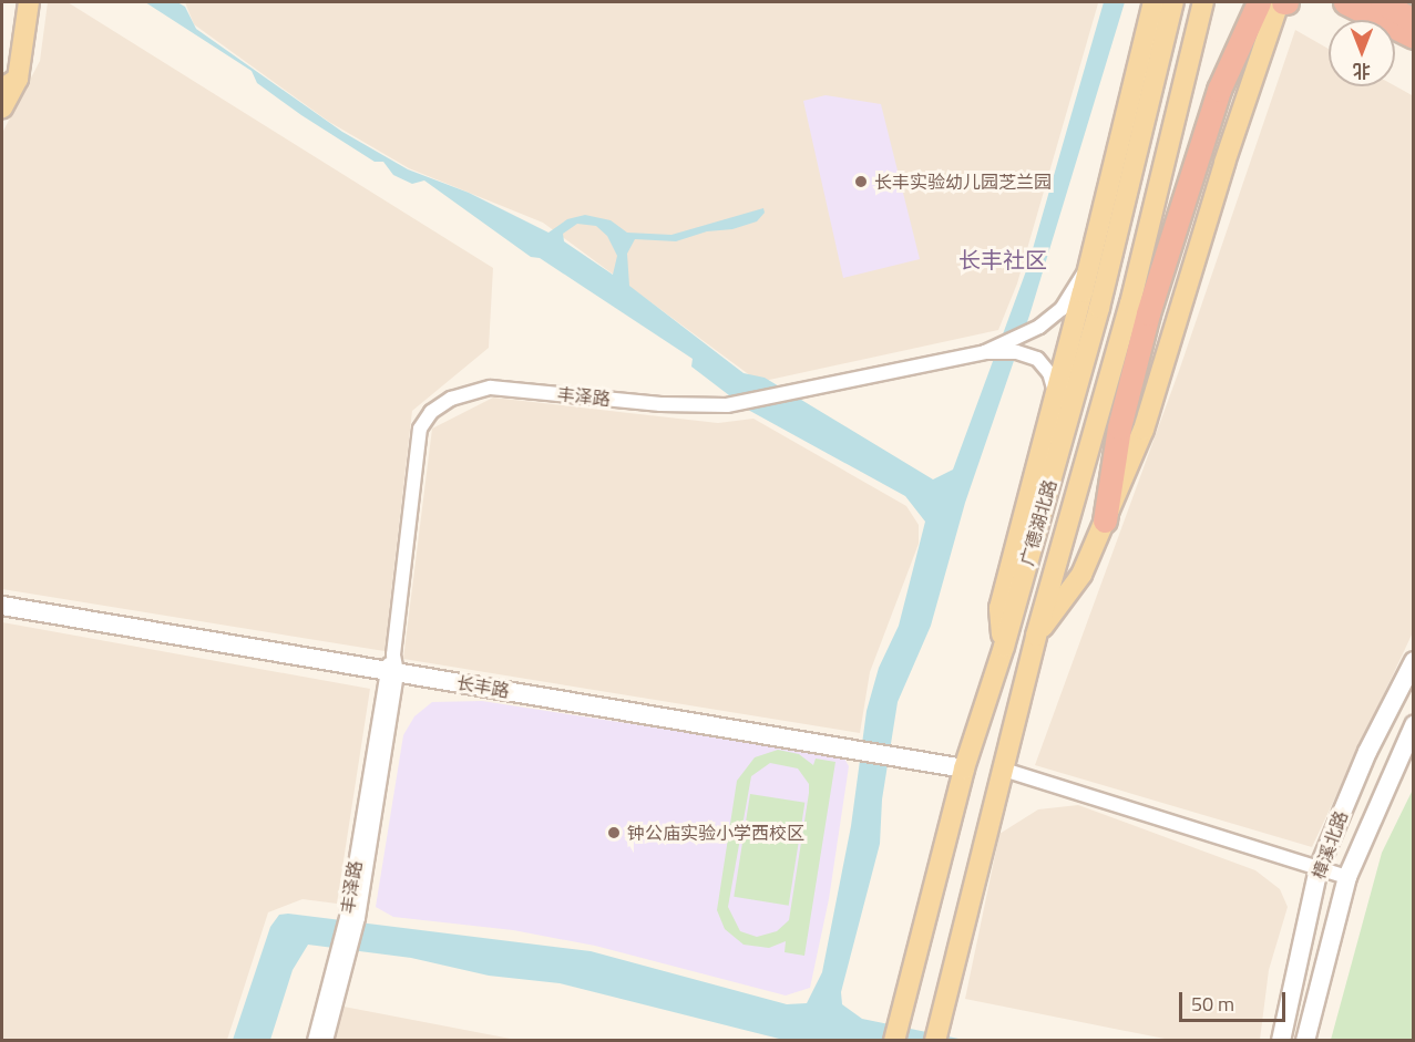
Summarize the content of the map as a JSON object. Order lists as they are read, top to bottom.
{
  "streets": {
    "main road": ["广德湖北路"],
    "street": ["丰泽路", "长丰路", "樟溪北路"]
  },
  "crossings": [
    ["丰泽路", "长丰路"],
    ["广德湖北路", "长丰路"]
  ],
  "districts": ["长丰社区"],
  "places": ["长丰实验幼儿园芝兰园", "钟公庙实验小学西校区"],
  "scale_bar": "50 m",
  "north": "bottom"
}
